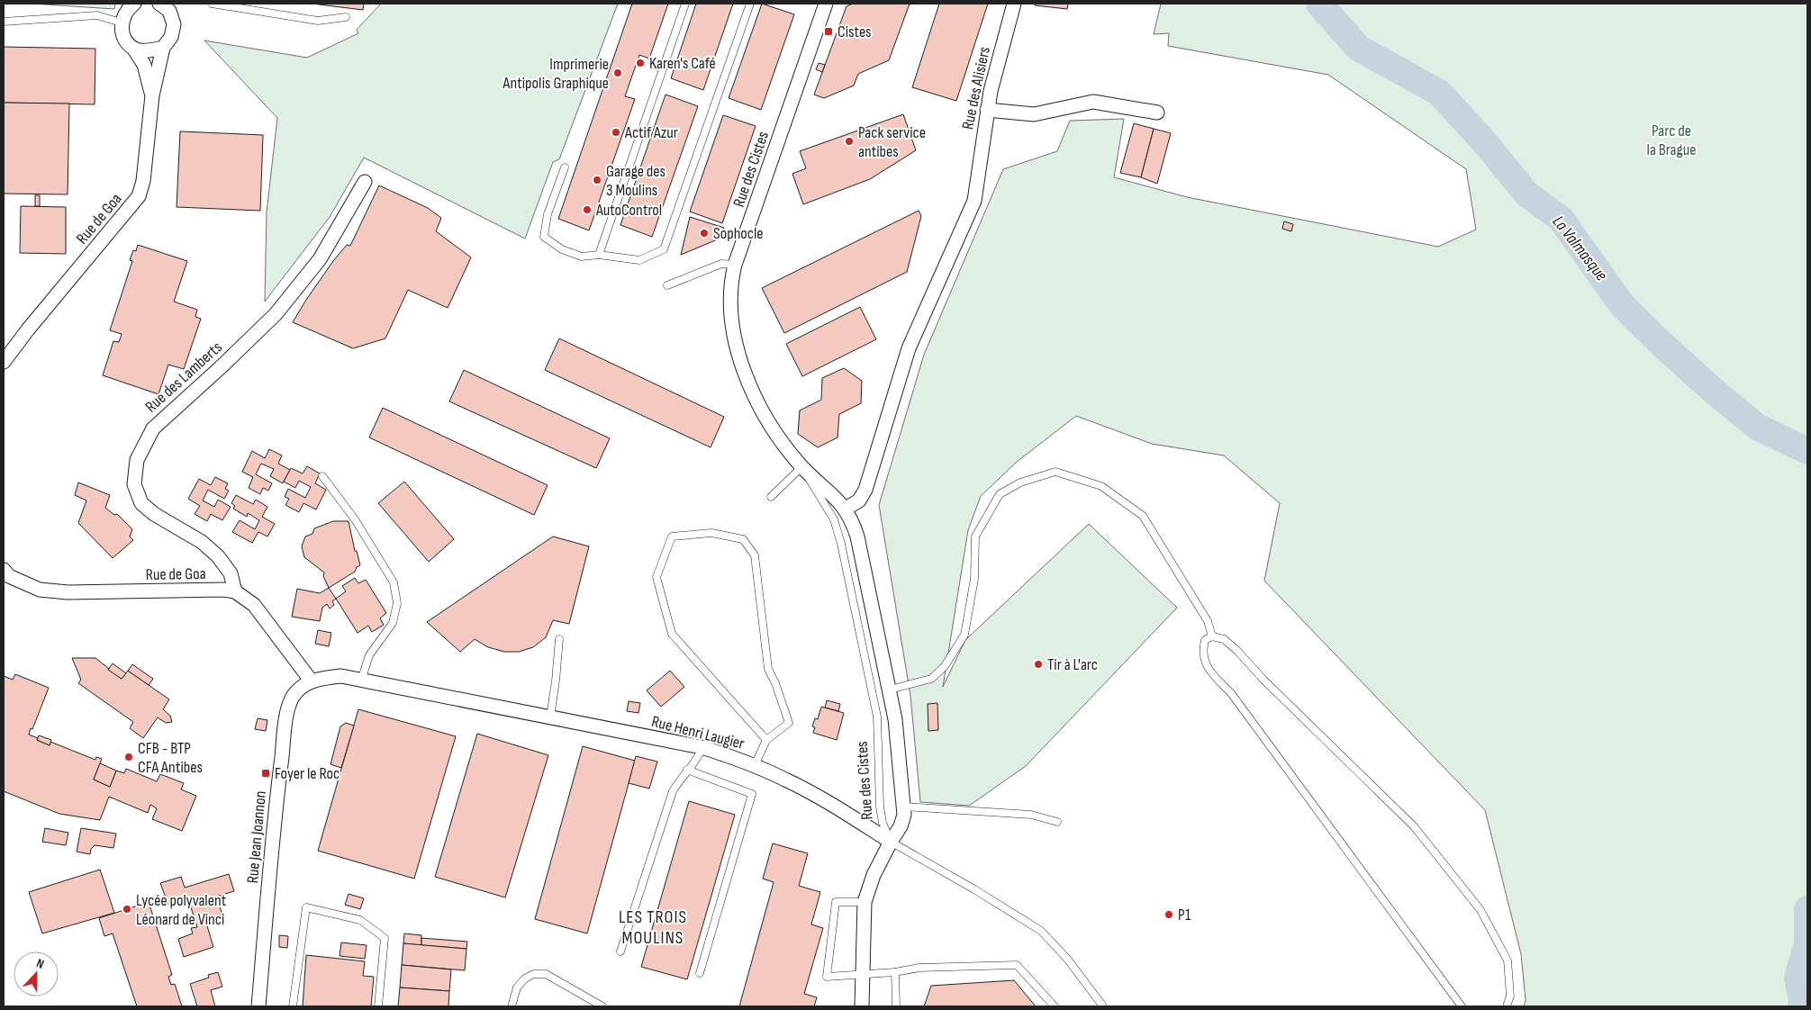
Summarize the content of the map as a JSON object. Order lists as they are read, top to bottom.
{
  "streets": {
    "street": [
      "Rue des Alisiers",
      "Rue des Cistes",
      "Rue de Goa",
      "Rue des Lamberts",
      "Rue Henri Laugier",
      "Rue Jean Joannon"
    ]
  },
  "crossings": [
    ["Rue des Alisiers", "Rue des Cistes"],
    ["Rue des Cistes", "Rue Henri Laugier"],
    ["Rue de Goa", "Rue des Lamberts"],
    ["Rue Henri Laugier", "Rue Jean Joannon"]
  ],
  "districts": ["LES TROIS MOULINS"],
  "water": ["La Valmasque"],
  "parks": ["Parc de la Brague"],
  "places": {
    "transit": ["Cistes", "Foyer le Roc"],
    "other": [
      "Karen's Café",
      "Imprimerie Antipolis Graphique",
      "Actif Azur",
      "Pack service antibes",
      "Garage des 3 Moulins",
      "AutoControl",
      "Sophocle",
      "Tir à L'arc",
      "CFB - BTP CFA Antibes",
      "Lycée polyvalent Léonard de Vinci",
      "P1"
    ]
  },
  "north": "top"
}
